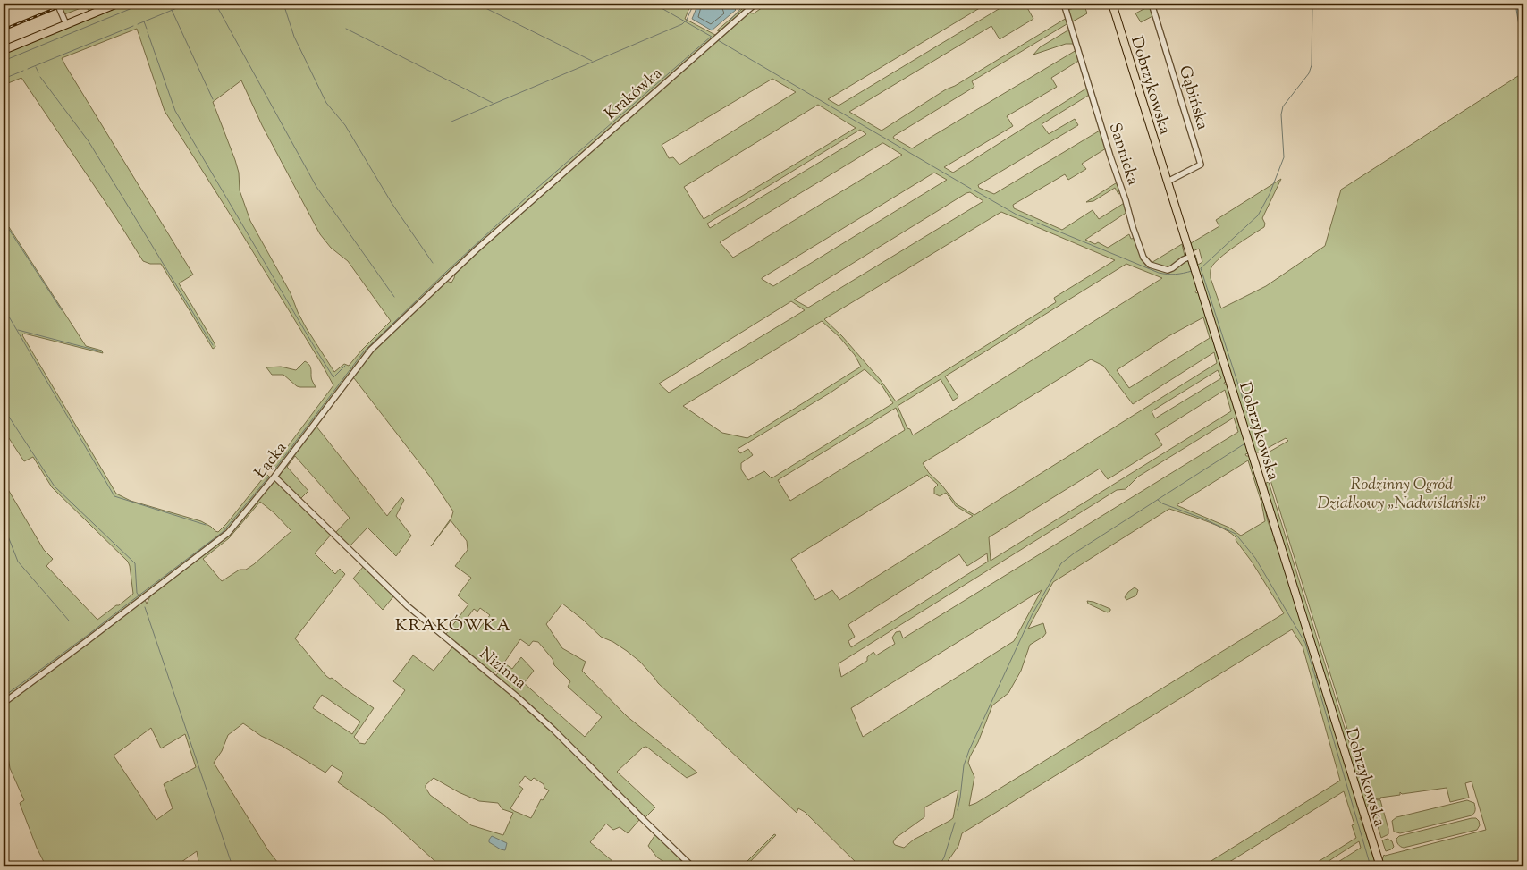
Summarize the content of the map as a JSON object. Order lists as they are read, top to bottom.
{
  "streets": {
    "main road": ["Dobrzykowska"],
    "street": [
      "Krakówka",
      "Gąbińska",
      "Sannicka",
      "Łącka",
      "Nizinna"
    ]
  },
  "crossings": [
    ["Dobrzykowska", "Gąbińska"],
    ["Dobrzykowska", "Sannicka"],
    ["Krakówka", "Łącka"],
    ["Łącka", "Nizinna"]
  ],
  "districts": ["KRAKÓWKA"],
  "parks": ["Rodzinny Ogród Działkowy „Nadwiślański”"]
}
